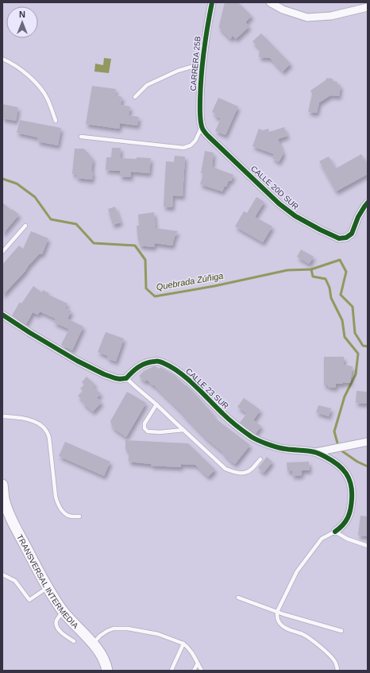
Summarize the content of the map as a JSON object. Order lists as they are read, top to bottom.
{
  "streets": {
    "street": [
      "CARRERA 25B",
      "CALLE 20D SUR",
      "CALLE 23 SUR",
      "TRANSVERSAL INTERMEDIA"
    ]
  },
  "crossings": [
    ["CARRERA 25B", "CALLE 20D SUR"]
  ],
  "water": ["Quebrada Zúñiga"],
  "north": "top"
}
